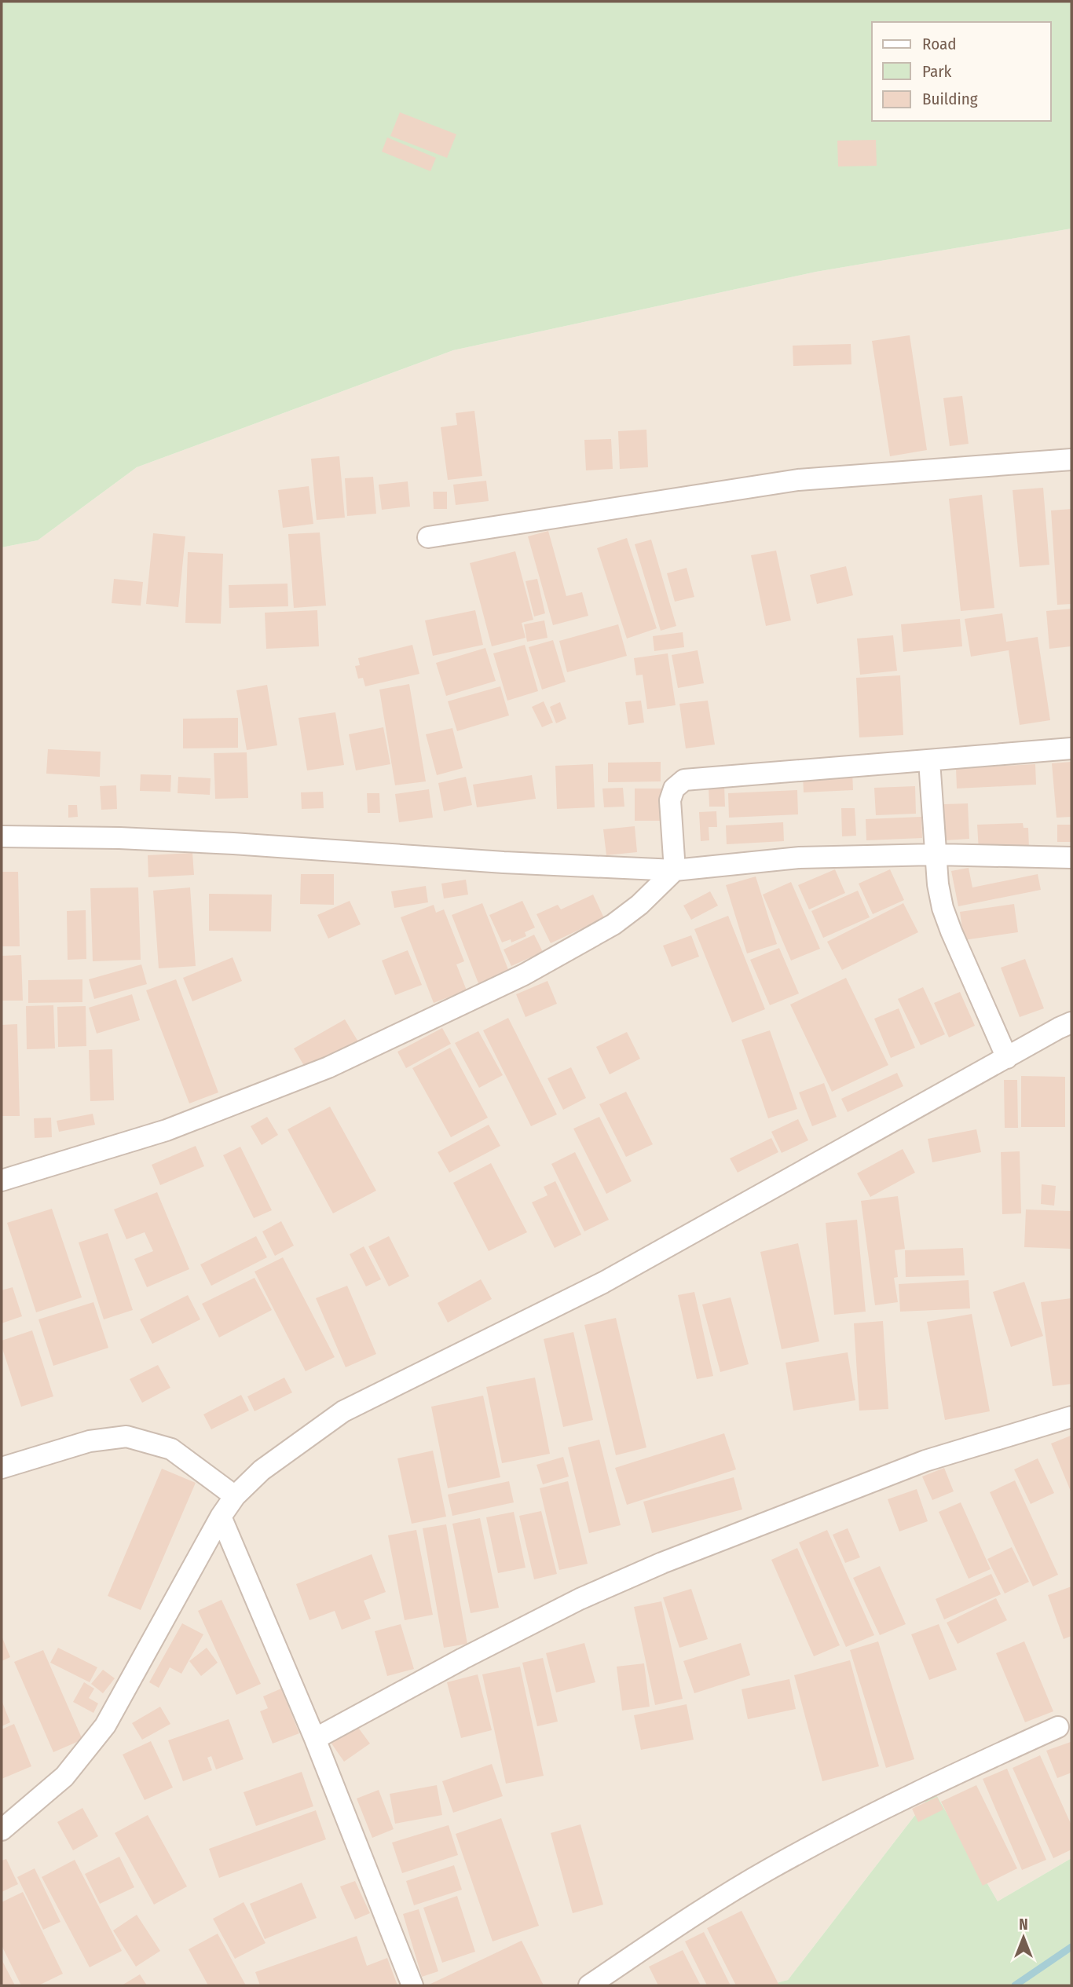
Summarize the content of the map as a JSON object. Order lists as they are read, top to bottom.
{
  "legend": ["Road", "Park", "Building"],
  "north": "top"
}
